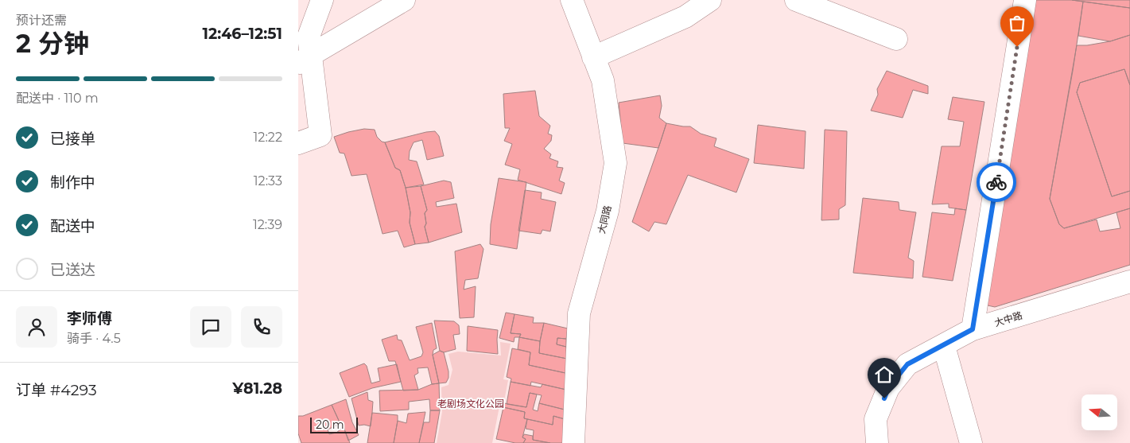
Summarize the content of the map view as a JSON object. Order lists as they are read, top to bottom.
{
  "streets": {
    "street": ["大同路", "大中路"]
  },
  "parks": ["老剧场文化公园"],
  "scale_bar": "20 m",
  "north": "left",
  "page": {
    "heading": ["2 分钟", "预计还需", "12:46–12:51"],
    "panel": [
      "李师傅",
      "骑手 · 4.5",
      "订单 #4293",
      "¥81.28"
    ],
    "bar": "配送中 · 110 m",
    "list": [
      ["已接单", "12:22"],
      ["制作中", "12:33"],
      ["配送中", "12:39"],
      "已送达"
    ],
    "scale": "20 m"
  }
}
